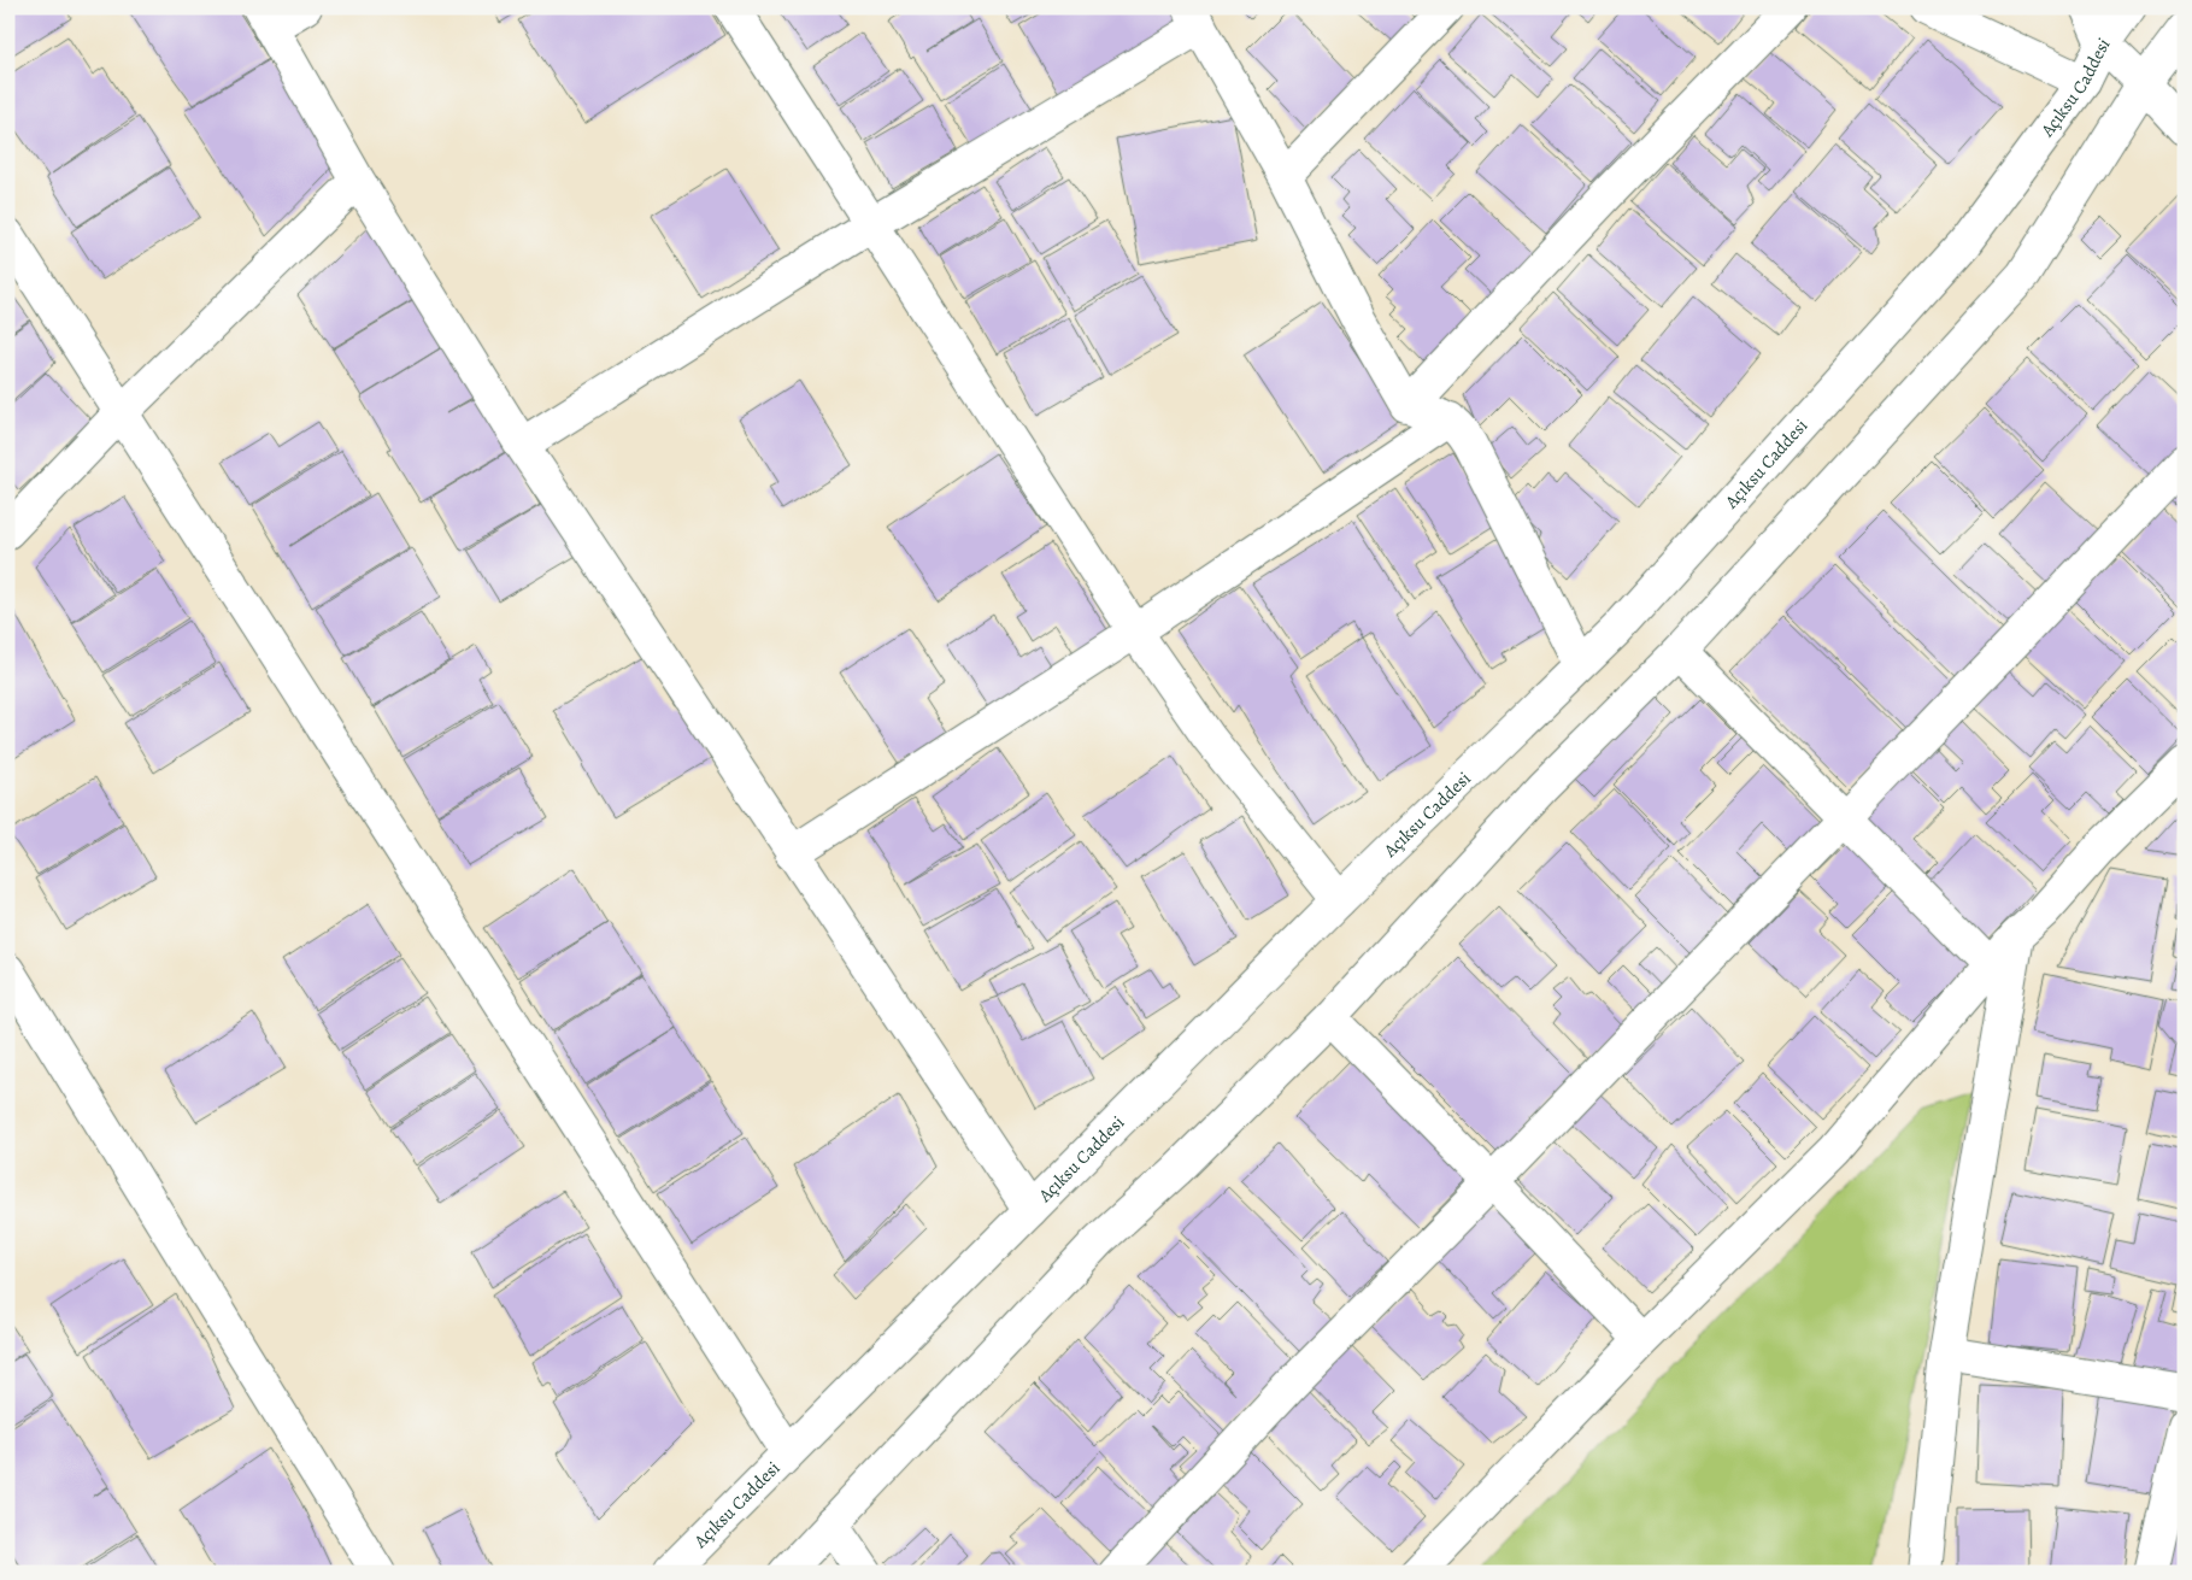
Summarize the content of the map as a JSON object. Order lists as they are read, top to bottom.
{
  "streets": {
    "street": ["Açıksu Caddesi"]
  }
}
